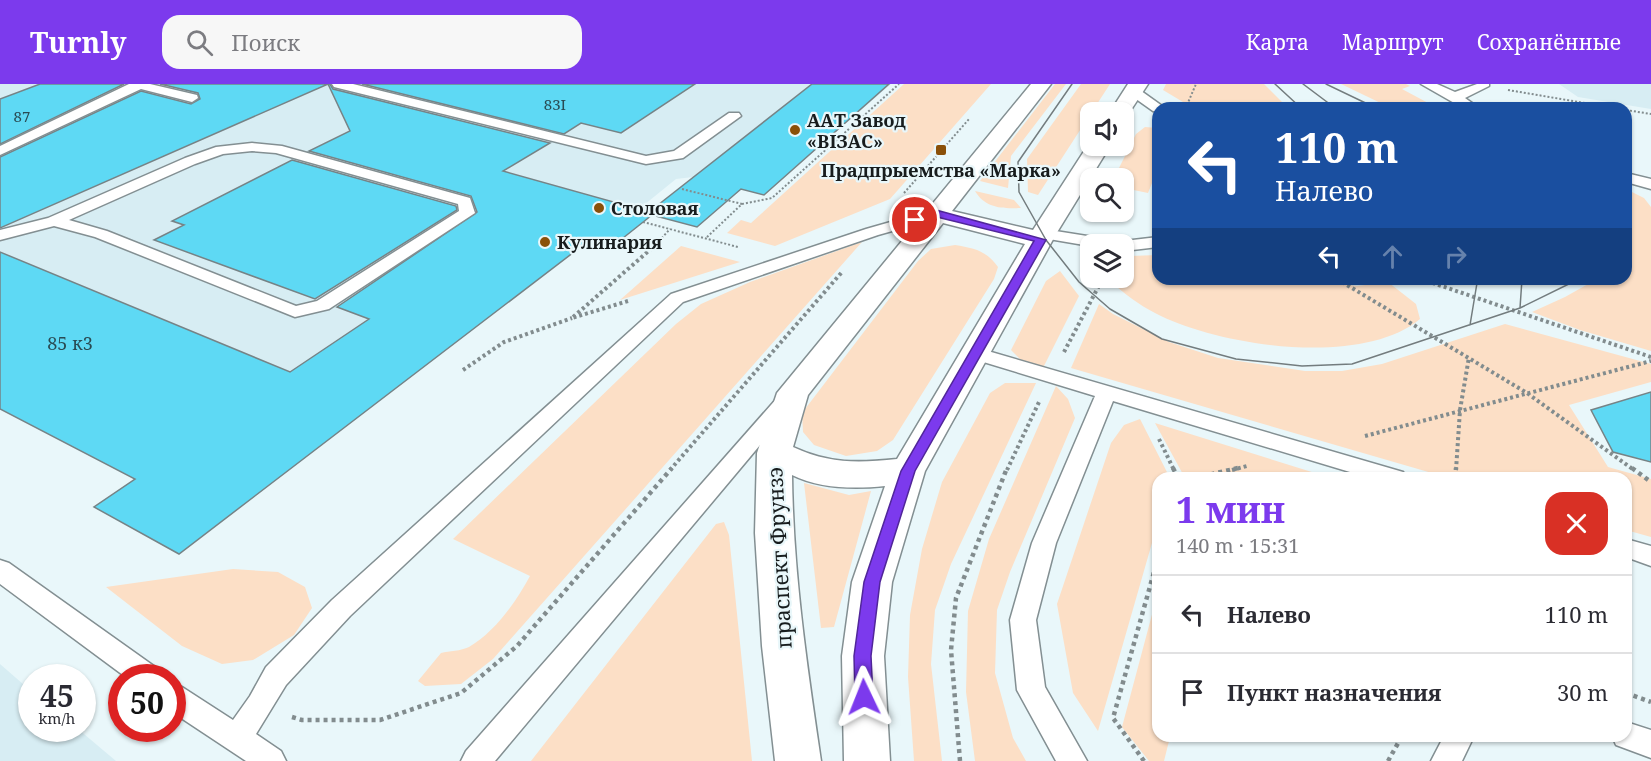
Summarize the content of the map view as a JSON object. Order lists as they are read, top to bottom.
{
  "streets": {
    "main road": ["праспект Фрунзэ"]
  },
  "places": {
    "other": ["ААТ Завод «ВІЗАС»", "Столовая", "Кулинария"],
    "transit": ["Прадпрыемства «Марка»"]
  },
  "house_numbers": ["83І", "87", "85 к3"],
  "page": {
    "header": "Turnly",
    "search": "Поиск",
    "nav": ["Карта", "Маршрут", "Сохранённые"],
    "turn": ["110 m", "Налево"],
    "heading": ["1 мин", "140 m · 15:31"],
    "list": [
      {
        "name": "Налево",
        "value": "110 m"
      },
      {
        "name": "Пункт назначения",
        "value": "30 m"
      }
    ],
    "speed": "45 km/h",
    "limit": "50"
  }
}
